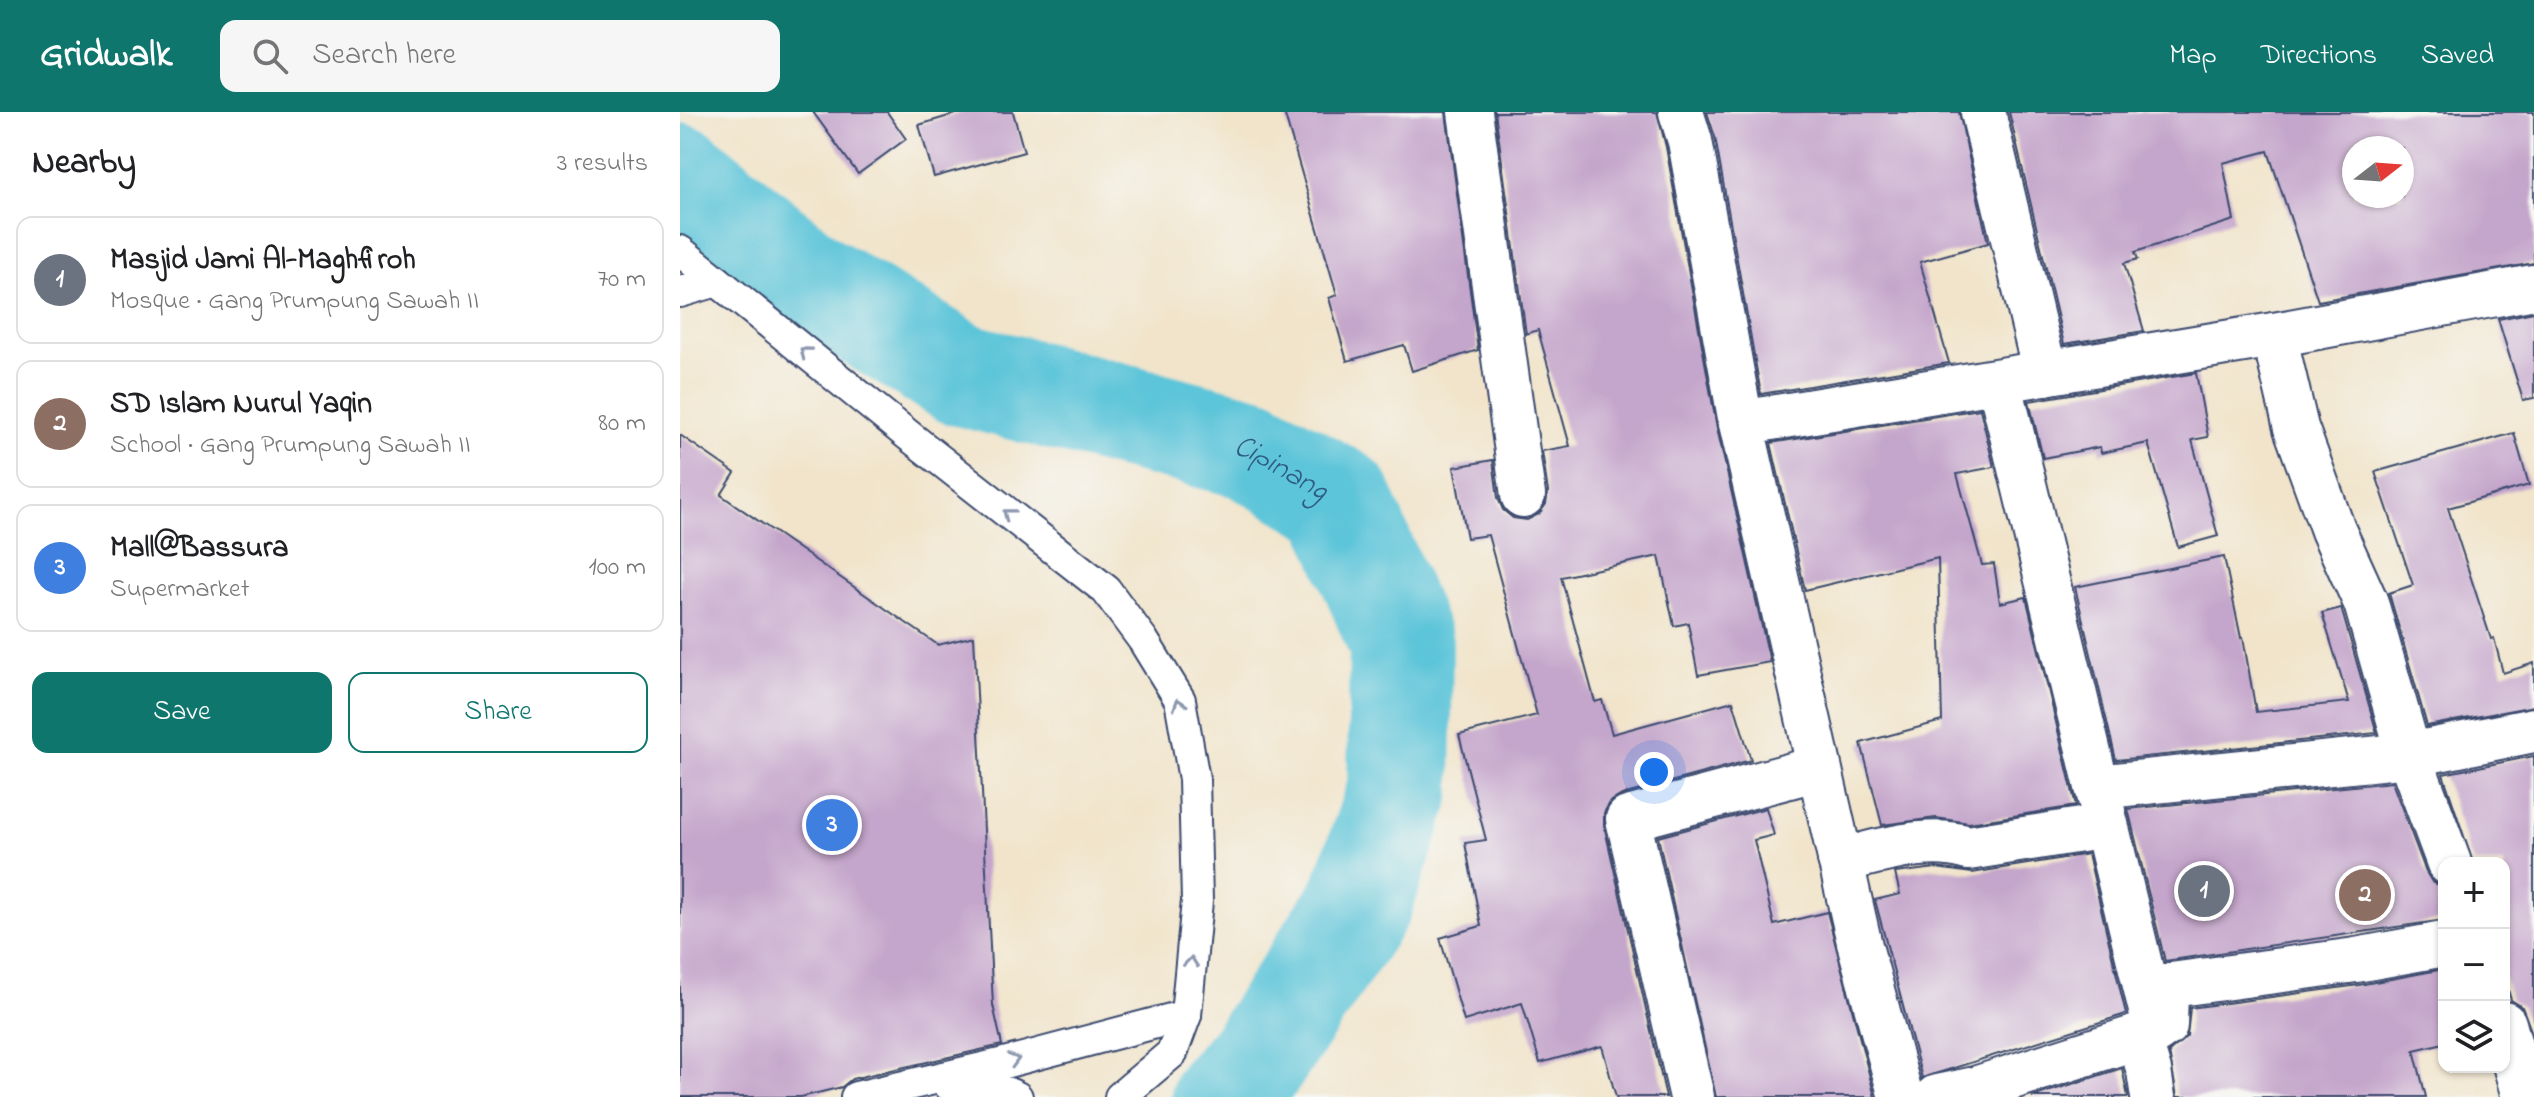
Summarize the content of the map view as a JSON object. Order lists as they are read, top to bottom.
{
  "water": ["Cipinang"],
  "north": "right",
  "page": {
    "header": "Gridwalk",
    "search": "Search here",
    "nav": ["Map", "Directions", "Saved"],
    "heading": ["Nearby", "3 results"],
    "list": [
      {
        "mark": "1",
        "name": "Masjid Jami Al-Maghfiroh",
        "note": "Mosque · Gang Prumpung Sawah II",
        "value": "70 m"
      },
      {
        "mark": "2",
        "name": "SD Islam Nurul Yaqin",
        "note": "School · Gang Prumpung Sawah II",
        "value": "80 m"
      },
      {
        "mark": "3",
        "name": "Mall@Bassura",
        "note": "Supermarket",
        "value": "100 m"
      }
    ],
    "buttons": ["Save", "Share"],
    "pins": ["3", "1", "2"],
    "map_buttons": ["+", "−"]
  }
}
